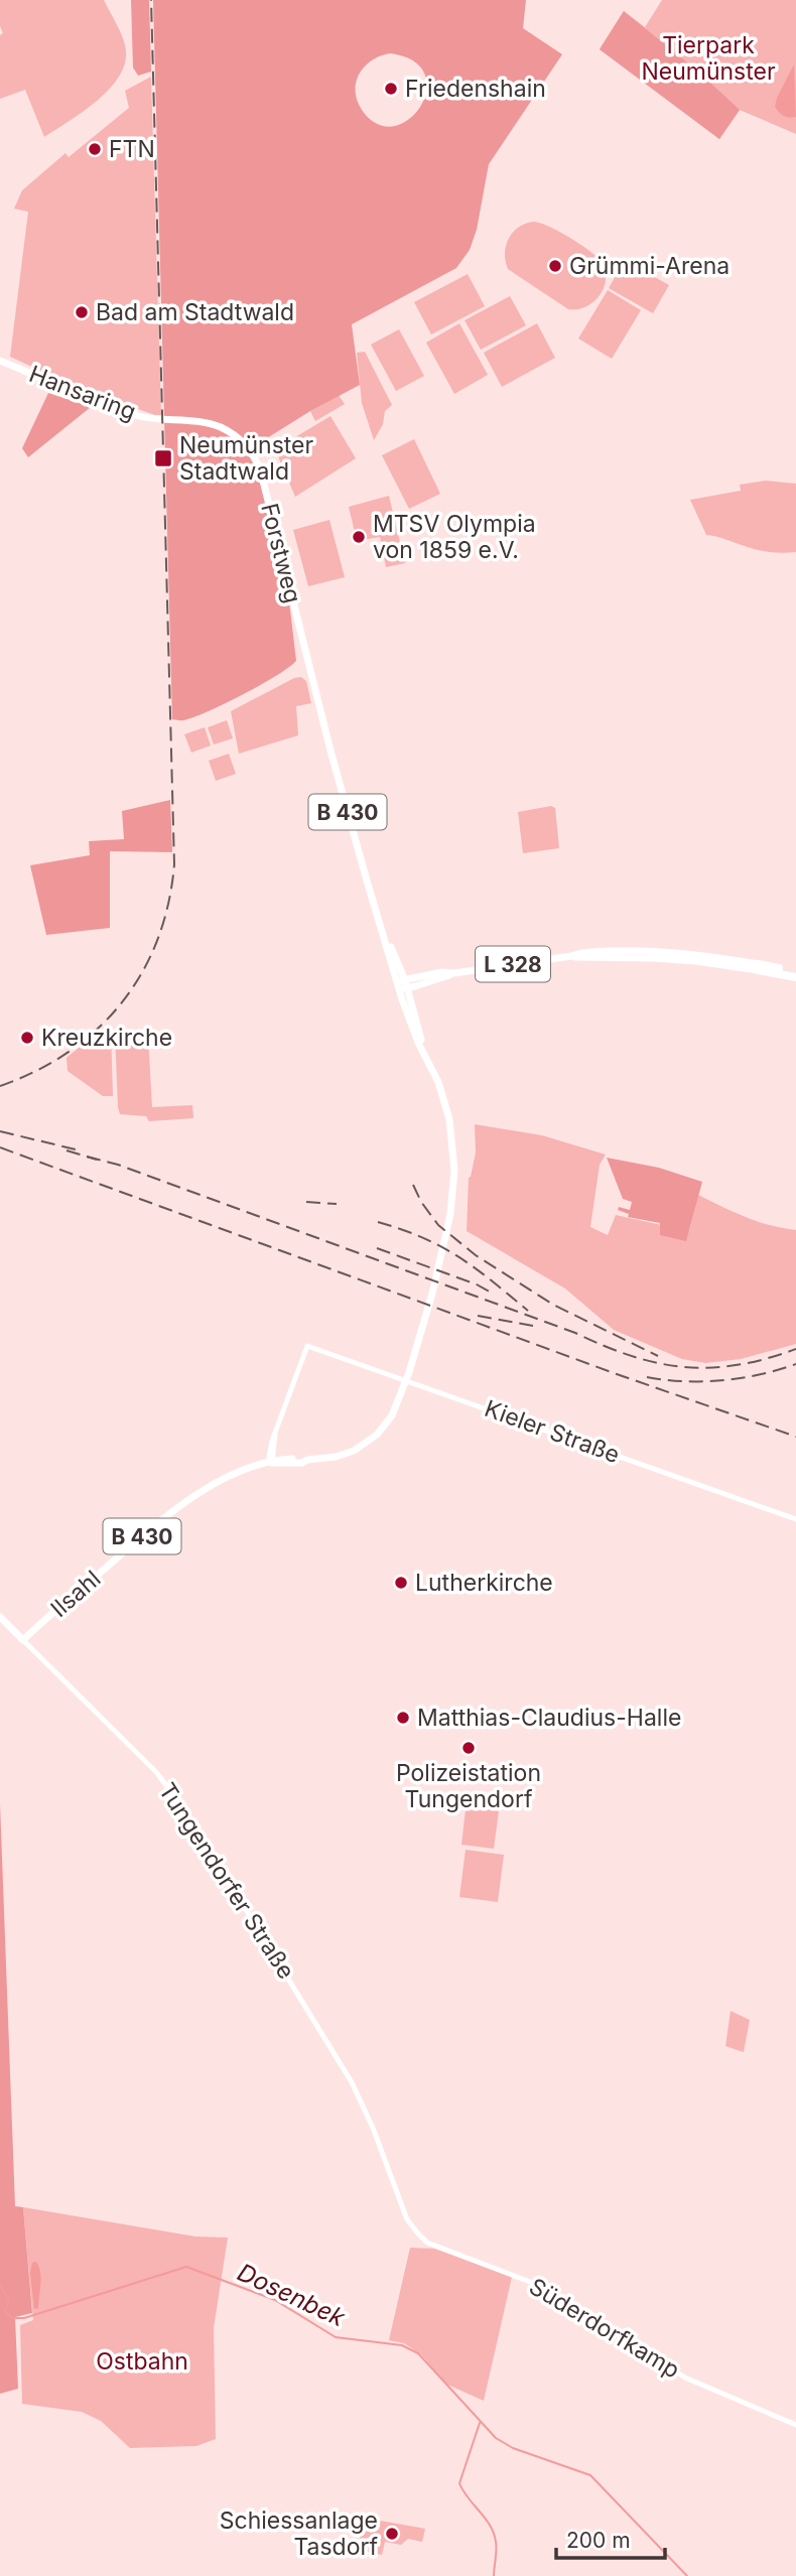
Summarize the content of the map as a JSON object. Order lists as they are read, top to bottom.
{
  "streets": {
    "highway": ["L 328"],
    "main road": [
      "Hansaring",
      "Forstweg",
      "B 430",
      "Kieler Straße",
      "Ilsahl",
      "Tungendorfer Straße",
      "Süderdorfkamp"
    ]
  },
  "crossings": [
    ["Hansaring", "Forstweg"],
    ["Forstweg", "B 430"],
    ["Forstweg", "L 328"],
    ["B 430", "L 328"],
    ["B 430", "Ilsahl"],
    ["Ilsahl", "Tungendorfer Straße"],
    ["Tungendorfer Straße", "Süderdorfkamp"]
  ],
  "water": ["Dosenbek"],
  "parks": ["Tierpark Neumünster", "Ostbahn"],
  "places": {
    "other": [
      "Friedenshain",
      "FTN",
      "Grümmi-Arena",
      "Bad am Stadtwald",
      "MTSV Olympia von 1859 e.V.",
      "Kreuzkirche",
      "Lutherkirche",
      "Matthias-Claudius-Halle",
      "Polizeistation Tungendorf",
      "Schiessanlage Tasdorf"
    ],
    "transit": ["Neumünster Stadtwald"]
  },
  "scale_bar": "200 m"
}
